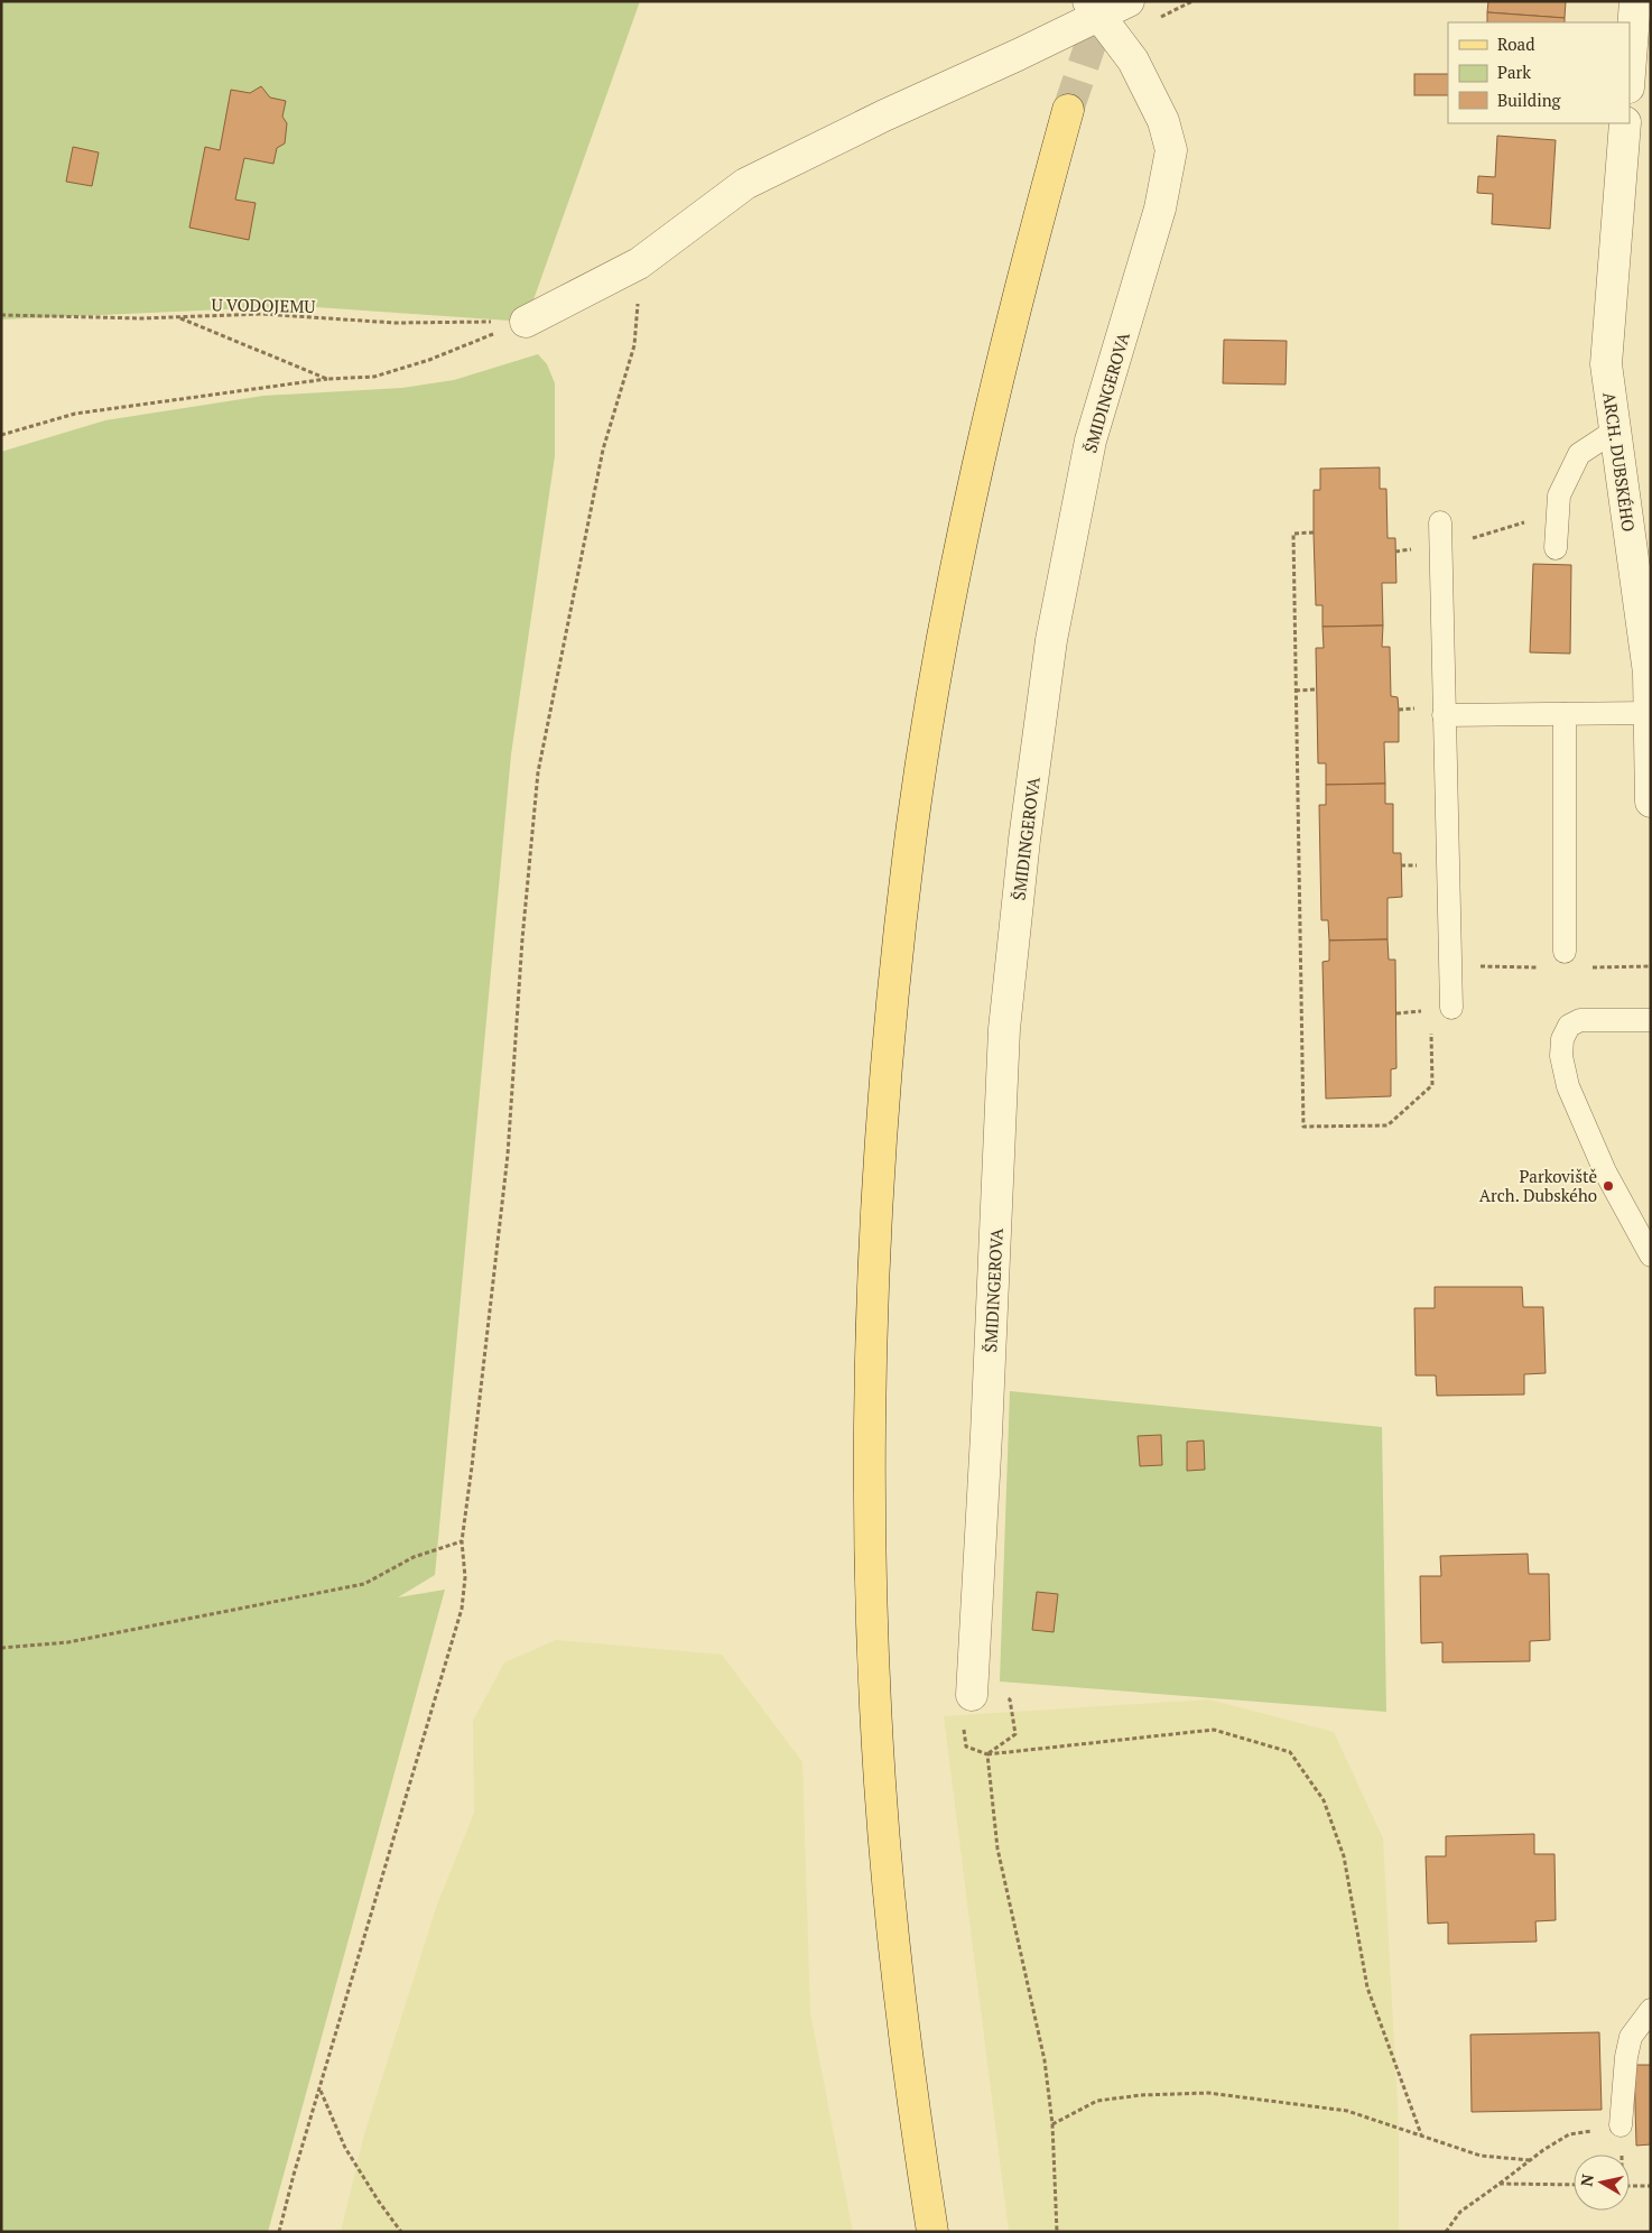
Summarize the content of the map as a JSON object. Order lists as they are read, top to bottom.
{
  "streets": {
    "street": ["ŠMIDINGEROVA", "ARCH. DUBSKÉHO"],
    "path": ["U VODOJEMU"]
  },
  "places": ["Parkoviště Arch. Dubského"],
  "legend": ["Road", "Park", "Building"],
  "north": "left"
}
